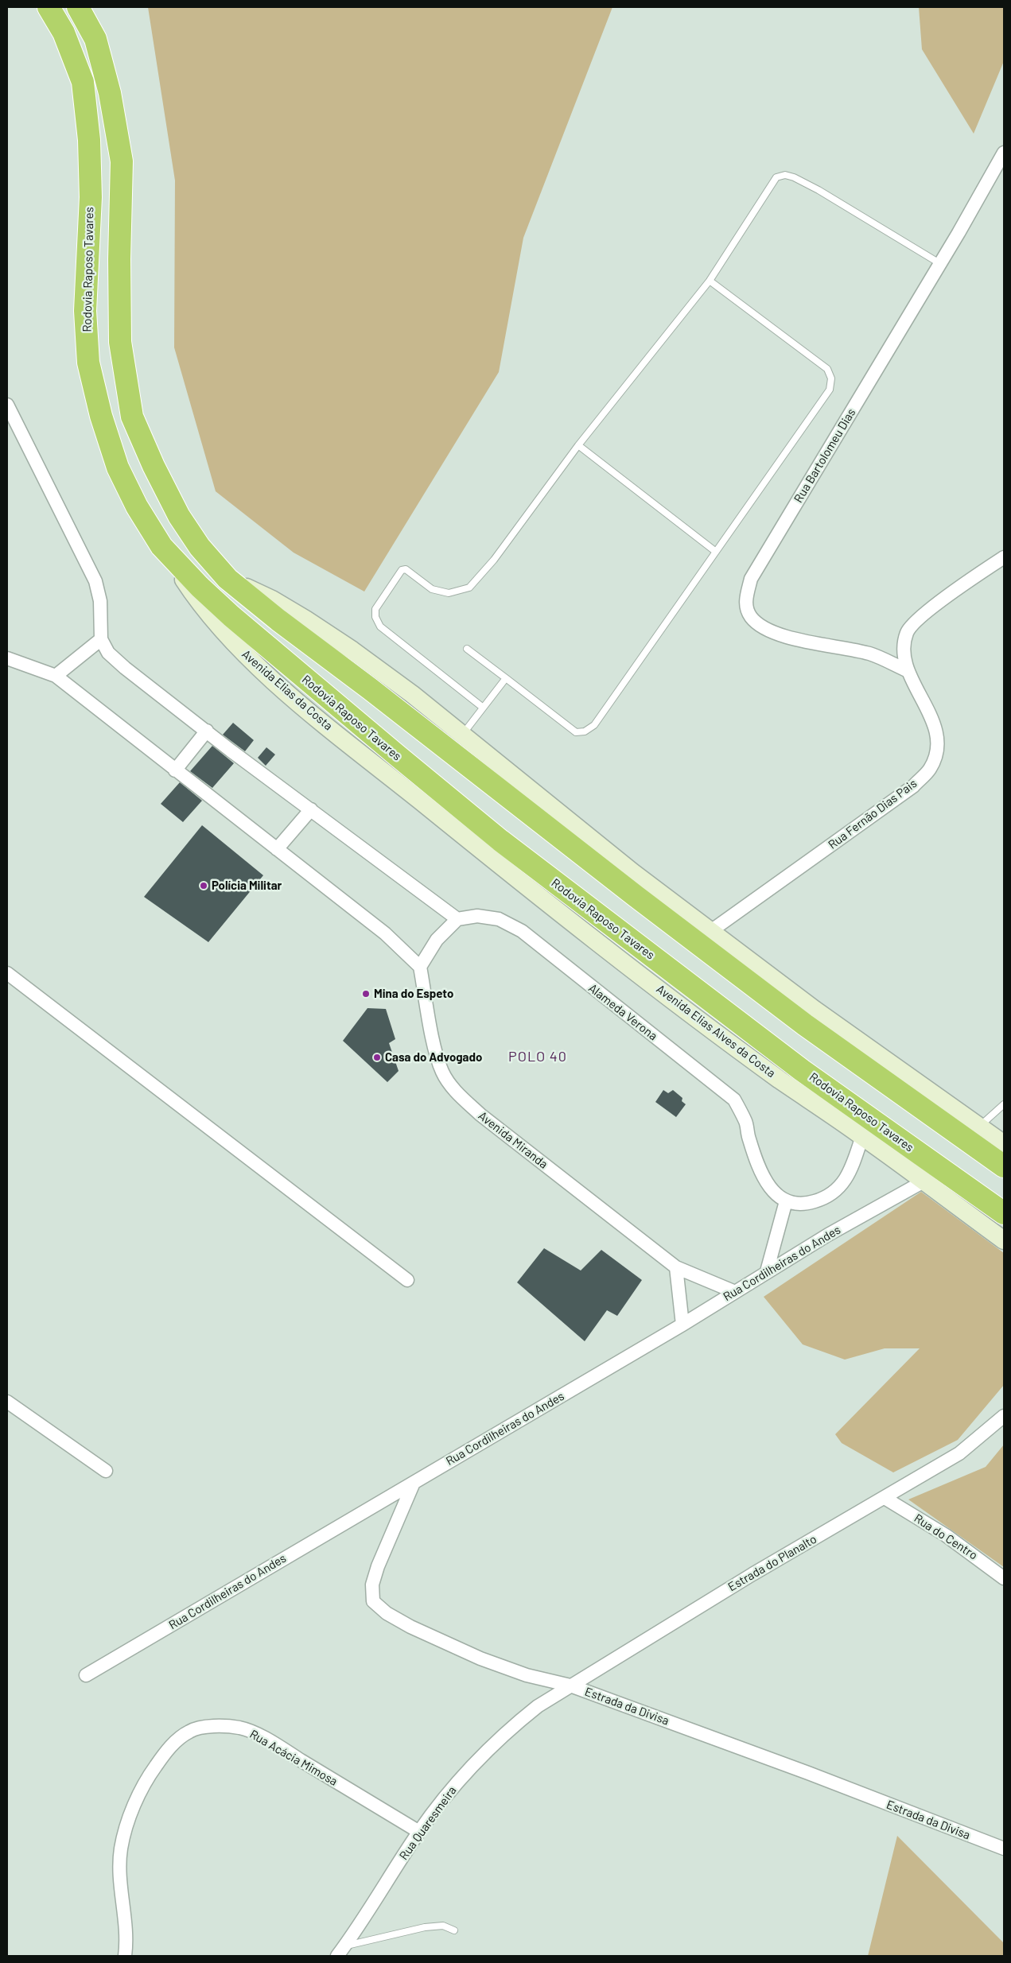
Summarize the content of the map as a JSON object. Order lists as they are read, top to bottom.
{
  "streets": {
    "highway": ["Rodovia Raposo Tavares"],
    "main road": ["Avenida Elias da Costa", "Avenida Elias Alves da Costa"],
    "street": [
      "Rua Bartolomeu Dias",
      "Rua Fernão Dias Pais",
      "Alameda Verona",
      "Avenida Miranda",
      "Rua Cordilheiras do Andes",
      "Rua do Centro",
      "Estrada do Planalto",
      "Estrada da Divisa",
      "Rua Acácia Mimosa",
      "Rua Quaresmeira"
    ]
  },
  "crossings": [
    ["Rodovia Raposo Tavares", "Avenida Elias da Costa"],
    ["Rua Bartolomeu Dias", "Rua Fernão Dias Pais"],
    ["Avenida Elias da Costa", "Avenida Elias Alves da Costa"],
    ["Avenida Elias Alves da Costa", "Rua Cordilheiras do Andes"],
    ["Avenida Miranda", "Rua Cordilheiras do Andes"],
    ["Rua Cordilheiras do Andes", "Estrada da Divisa"],
    ["Rua do Centro", "Estrada do Planalto"],
    ["Estrada do Planalto", "Estrada da Divisa"],
    ["Estrada do Planalto", "Rua Quaresmeira"],
    ["Rua Acácia Mimosa", "Rua Quaresmeira"]
  ],
  "districts": ["POLO 40"],
  "places": ["Polícia Militar", "Mina do Espeto", "Casa do Advogado"]
}
